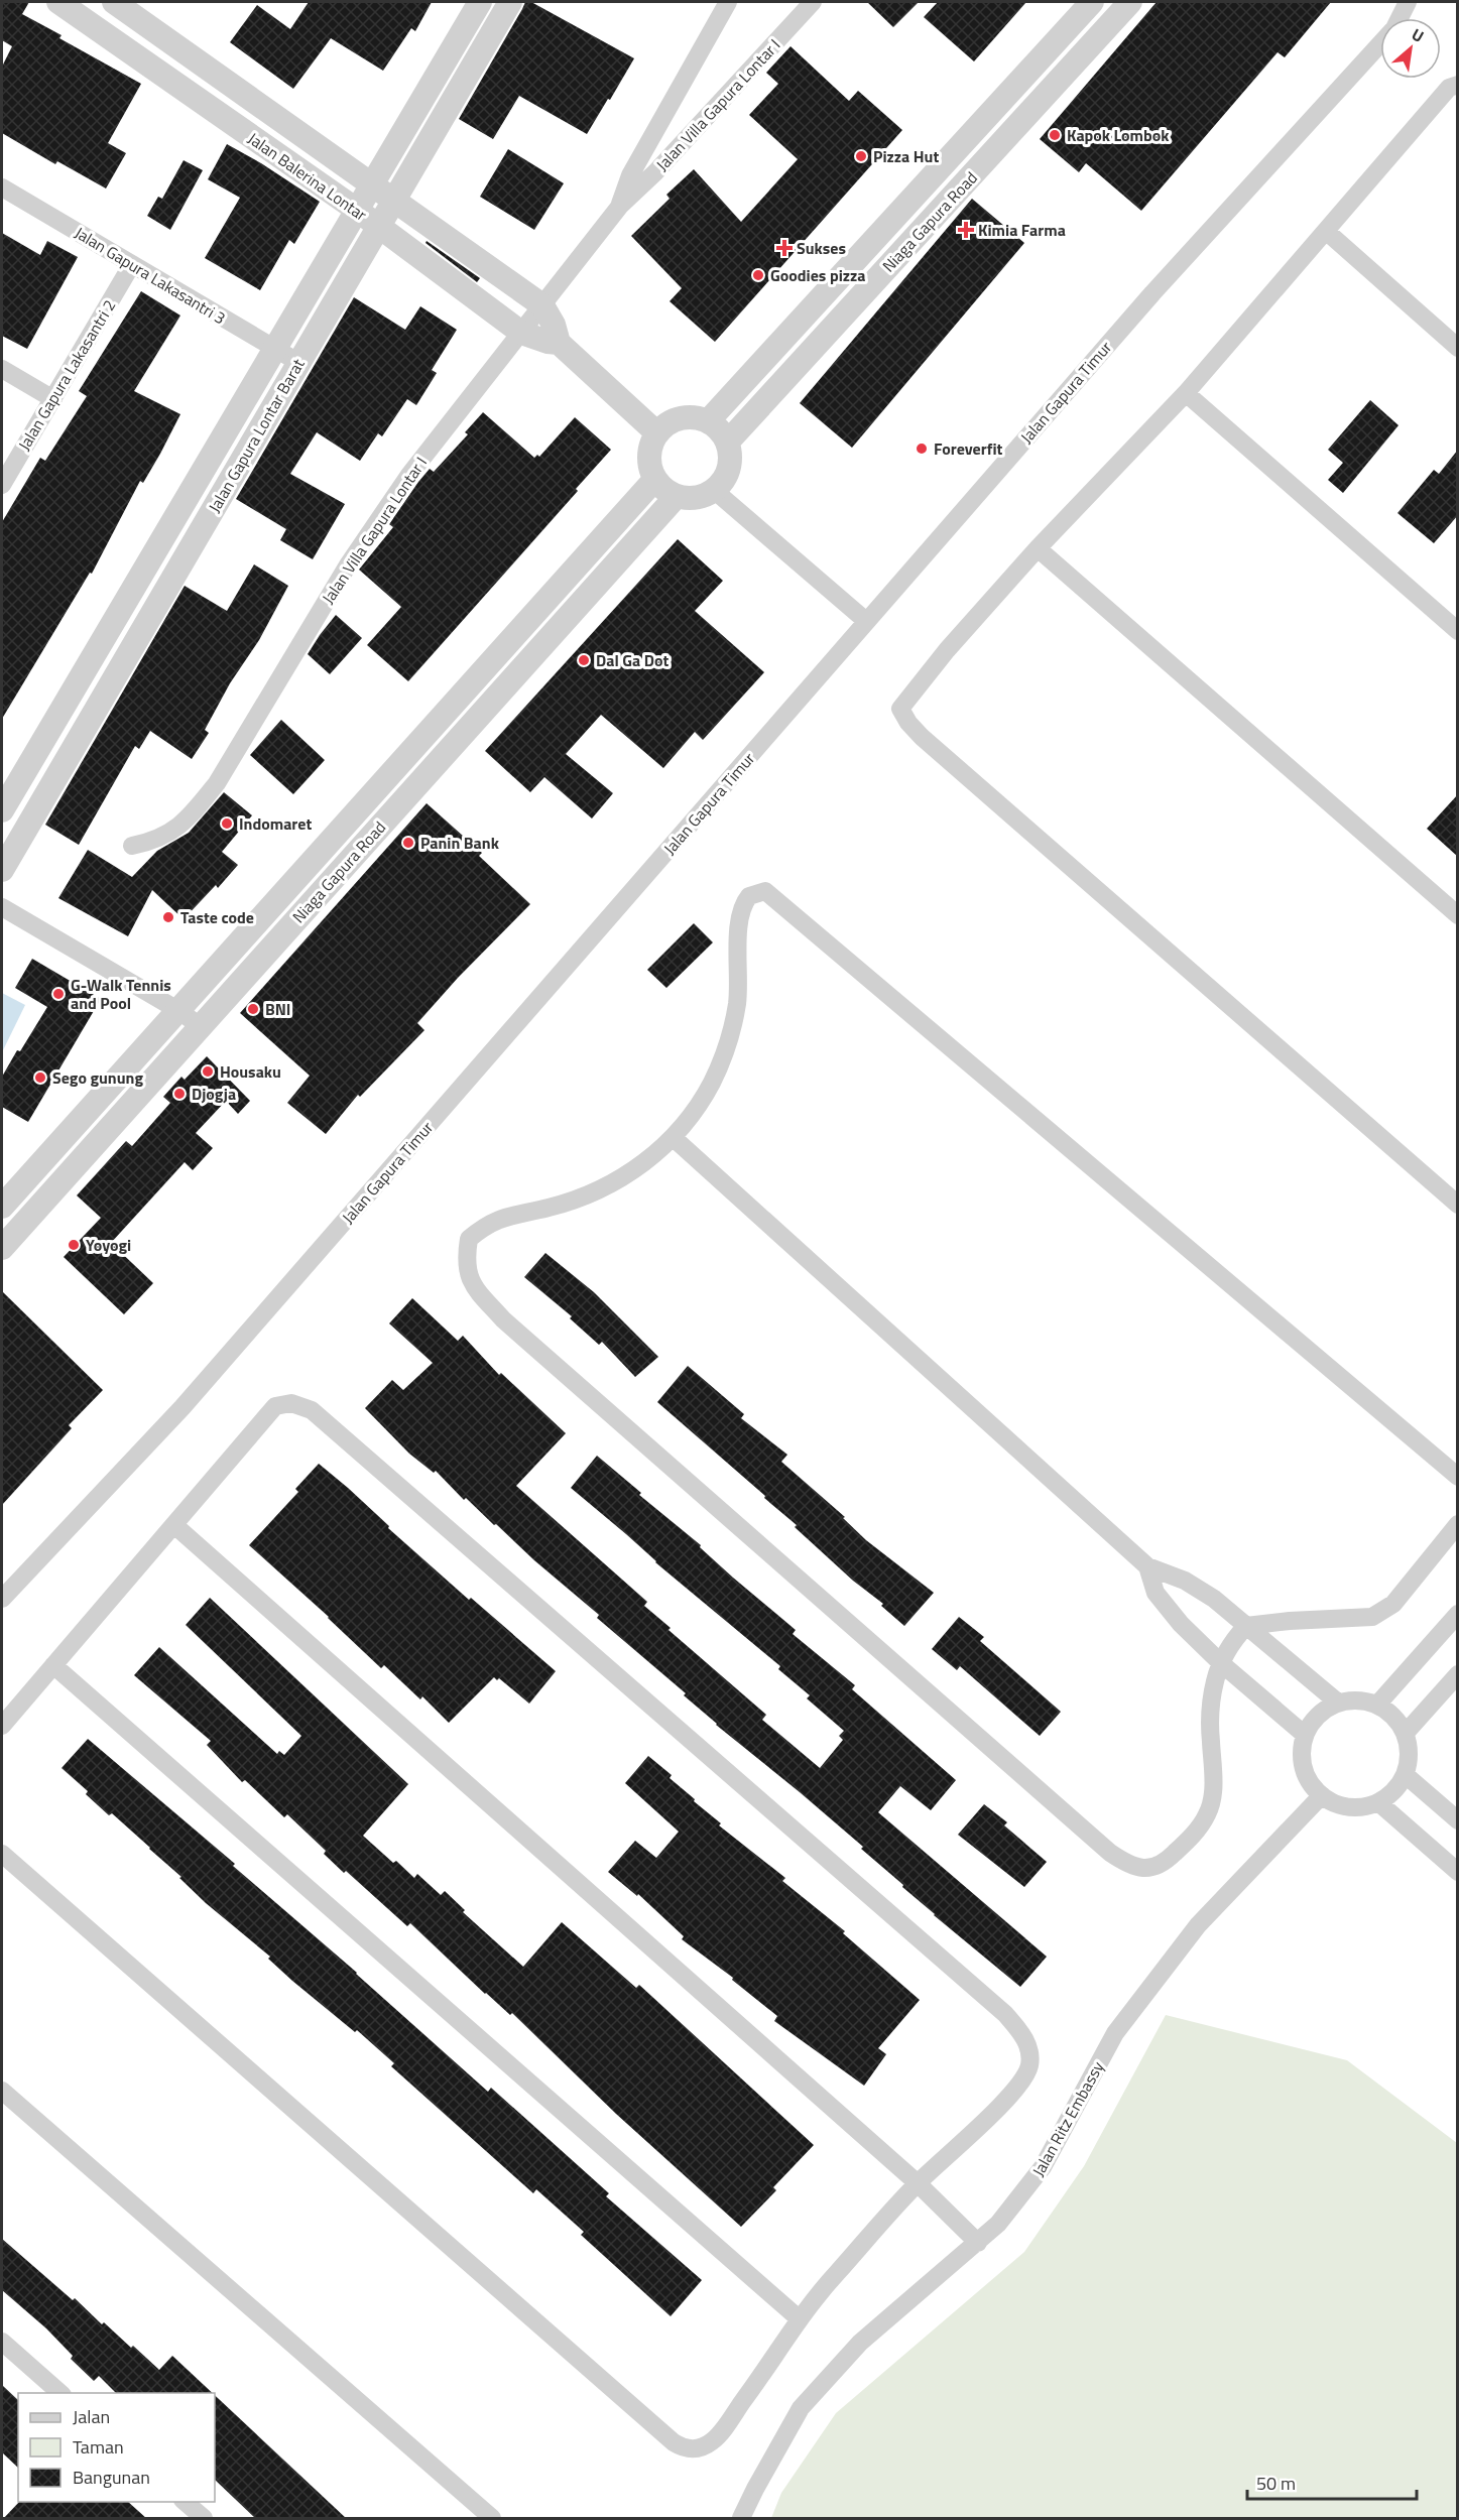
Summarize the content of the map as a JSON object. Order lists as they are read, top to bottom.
{
  "streets": {
    "street": [
      "Jalan Villa Gapura Lontar I",
      "Jalan Balerina Lontar",
      "Niaga Gapura Road",
      "Jalan Gapura Lakasantri 3",
      "Jalan Gapura Lakasantri 2",
      "Jalan Gapura Timur",
      "Jalan Gapura Lontar Barat",
      "Jalan Ritz Embassy"
    ]
  },
  "crossings": [
    ["Jalan Villa Gapura Lontar I", "Jalan Balerina Lontar"],
    ["Jalan Balerina Lontar", "Niaga Gapura Road"],
    ["Jalan Balerina Lontar", "Jalan Gapura Lontar Barat"],
    ["Jalan Gapura Lakasantri 3", "Jalan Gapura Lakasantri 2"],
    ["Jalan Gapura Lakasantri 3", "Jalan Gapura Lontar Barat"]
  ],
  "places": {
    "other": [
      "Kapok Lombok",
      "Pizza Hut",
      "Goodies pizza",
      "Foreverfit",
      "Dal Ga Dot",
      "Indomaret",
      "Panin Bank",
      "Taste code",
      "G-Walk Tennis and Pool",
      "BNI",
      "Housaku",
      "Sego gunung",
      "Djogja",
      "Yoyogi"
    ],
    "health": ["Kimia Farma", "Sukses"]
  },
  "legend": ["Jalan", "Taman", "Bangunan"],
  "scale_bar": "50 m",
  "north": "top right"
}
